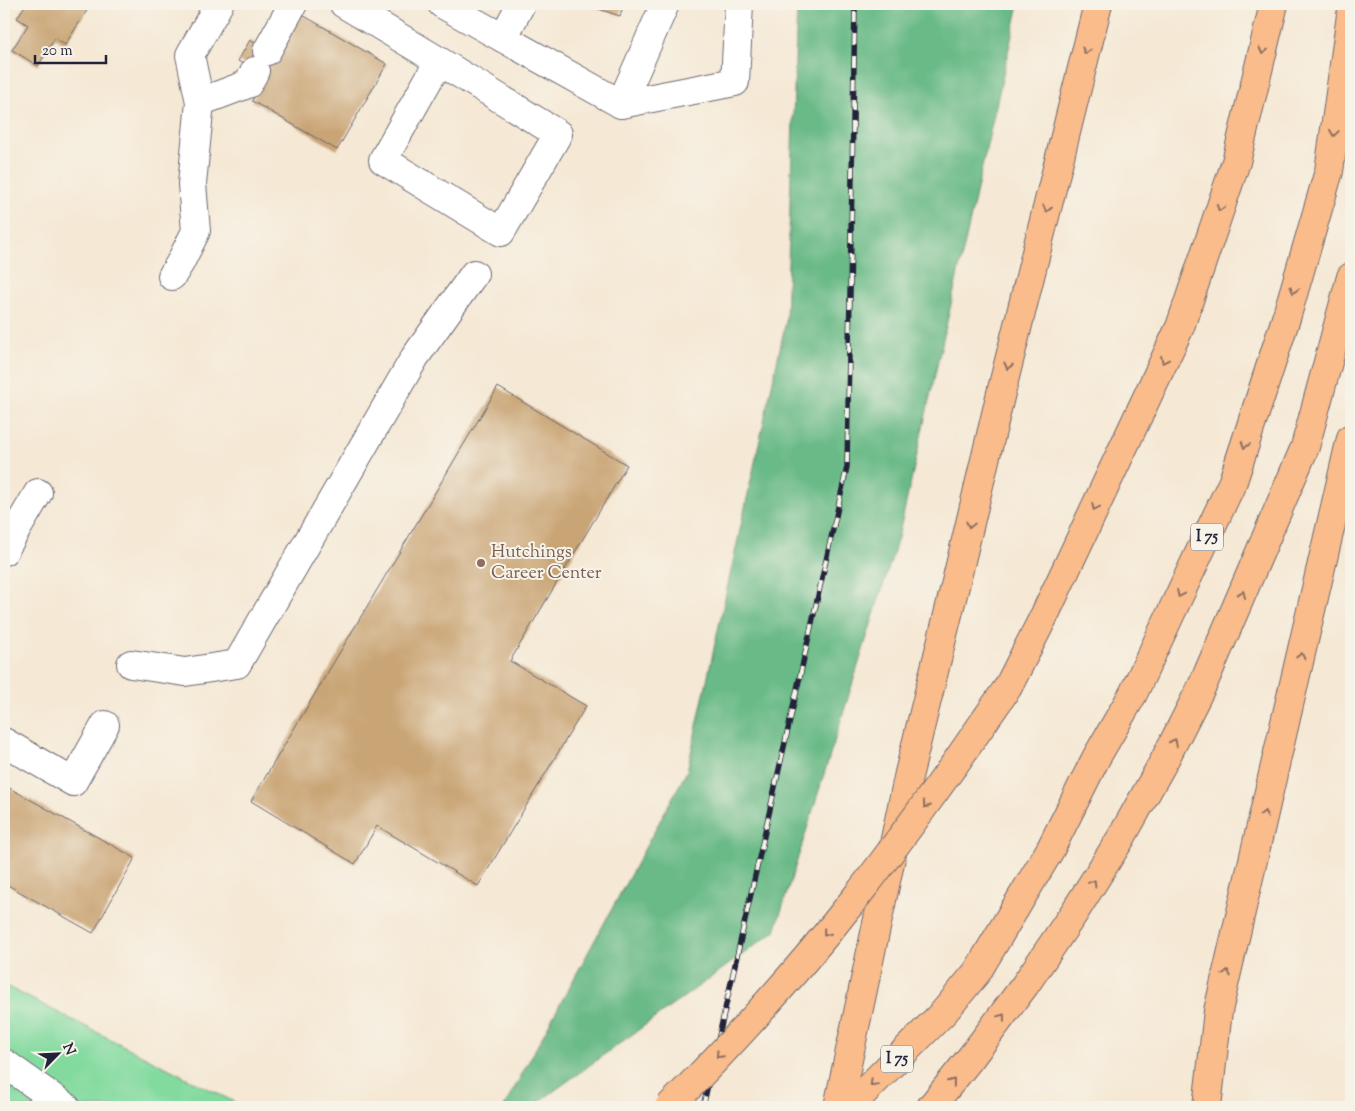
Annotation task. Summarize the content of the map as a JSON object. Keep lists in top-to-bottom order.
{
  "streets": {
    "highway": ["I 75"]
  },
  "places": ["Hutchings Career Center"],
  "scale_bar": "20 m",
  "north": "top right"
}
